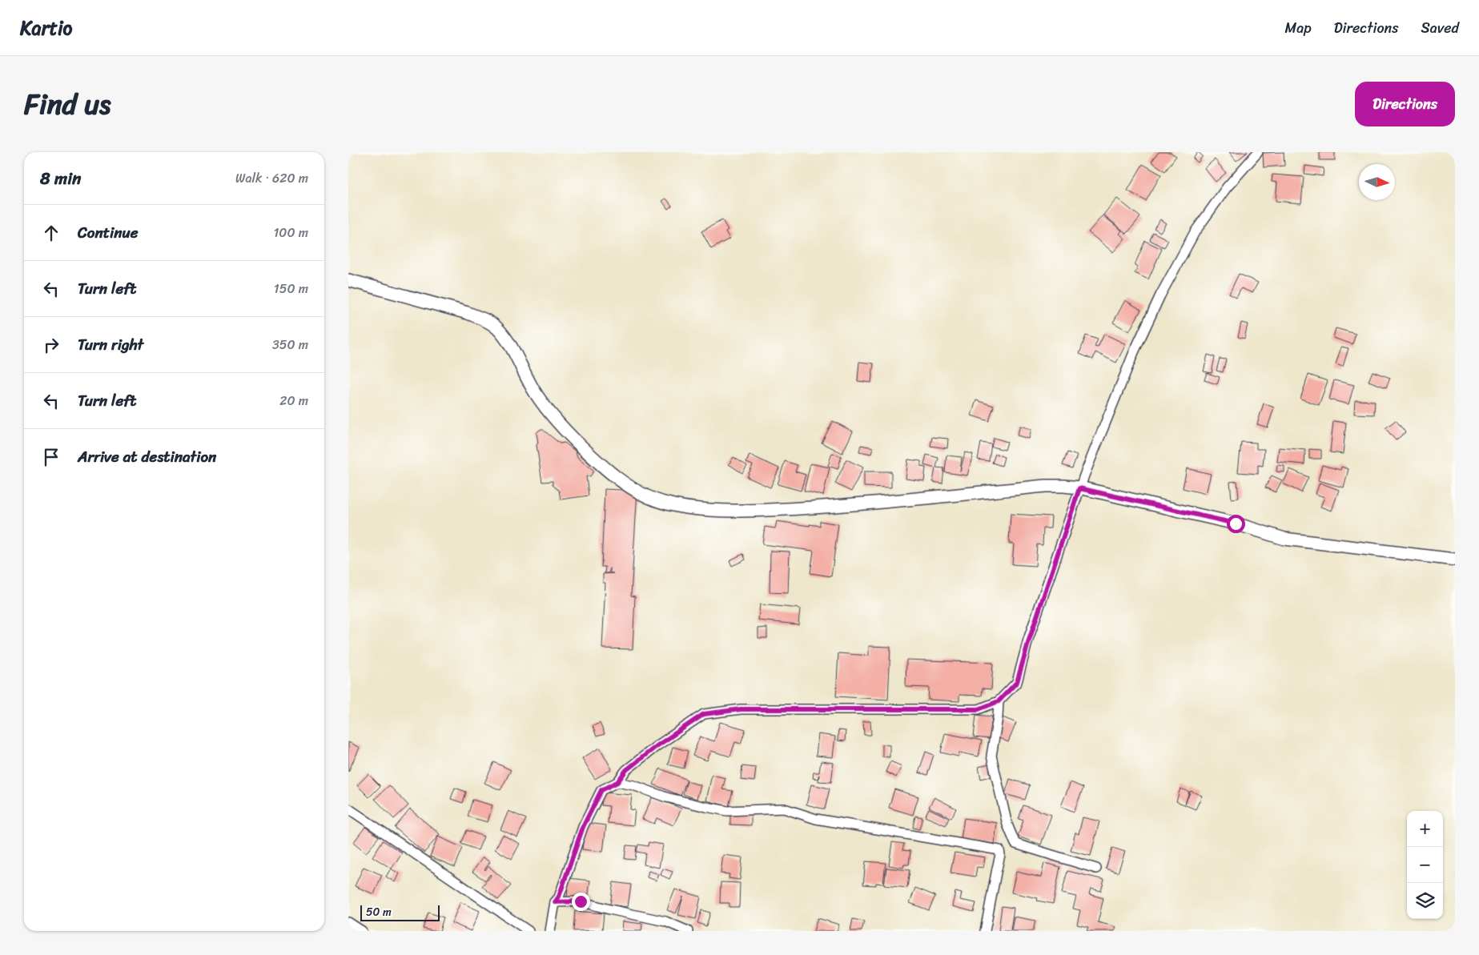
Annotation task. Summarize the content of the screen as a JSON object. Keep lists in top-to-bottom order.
{
  "scale_bar": "50 m",
  "north": "right",
  "page": {
    "header": "Kartio",
    "nav": ["Map", "Directions", "Saved"],
    "title": "Find us",
    "buttons": "Directions",
    "heading": ["8 min", "Walk · 620 m"],
    "list": [
      ["Continue", "100 m"],
      ["Turn left", "150 m"],
      ["Turn right", "350 m"],
      ["Turn left", "20 m"],
      "Arrive at destination"
    ],
    "map_buttons": ["+", "−"],
    "scale": "50 m"
  }
}
